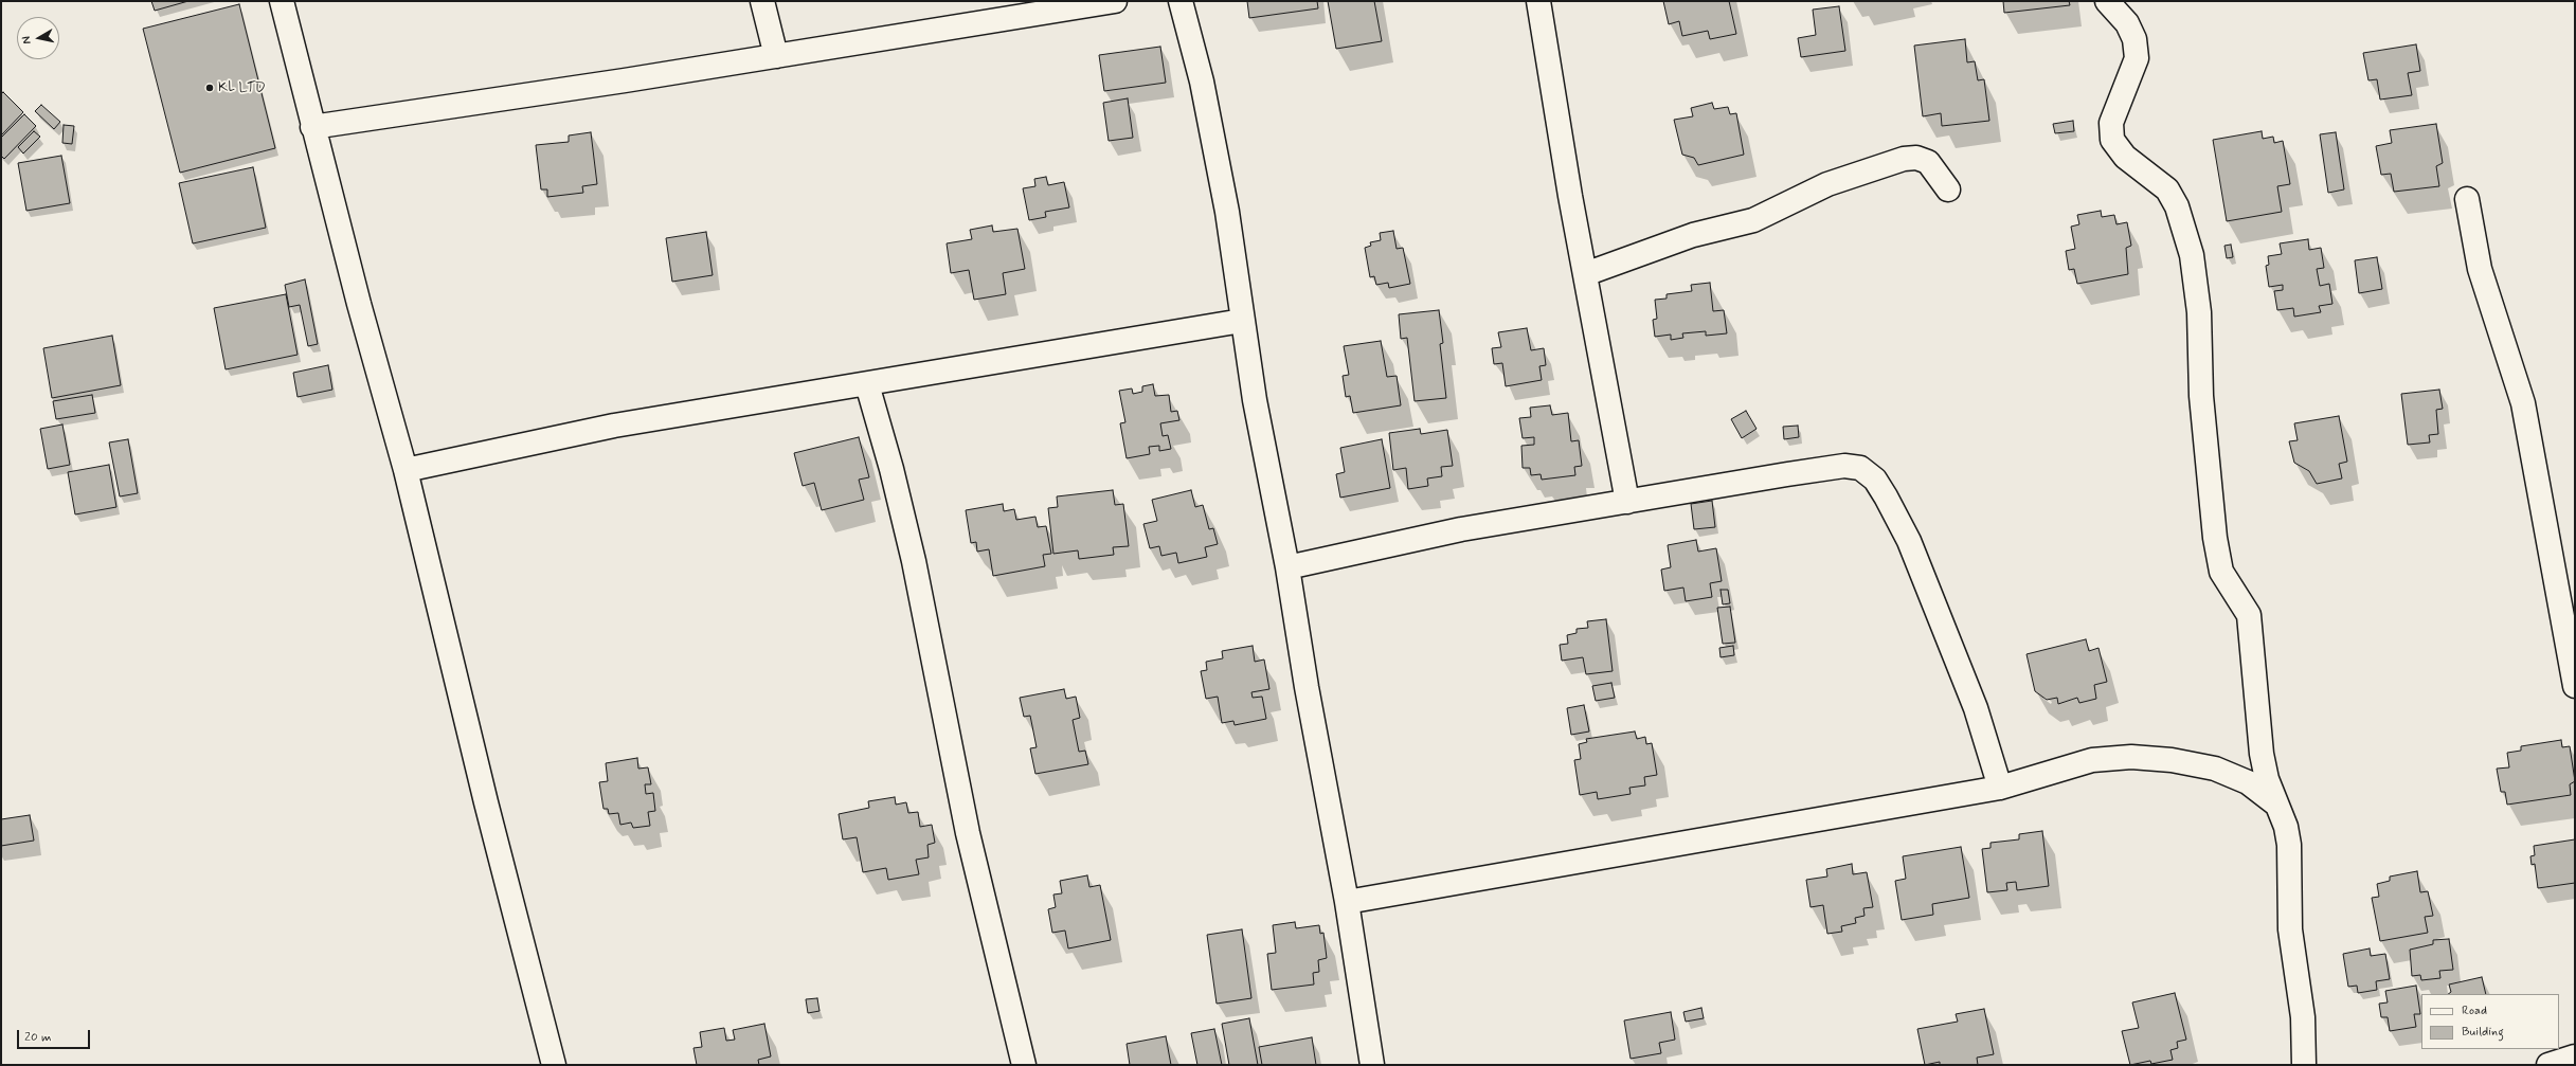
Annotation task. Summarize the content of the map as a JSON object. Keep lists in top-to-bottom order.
{
  "places": ["KL LTD"],
  "legend": ["Road", "Building"],
  "scale_bar": "20 m",
  "north": "left"
}
